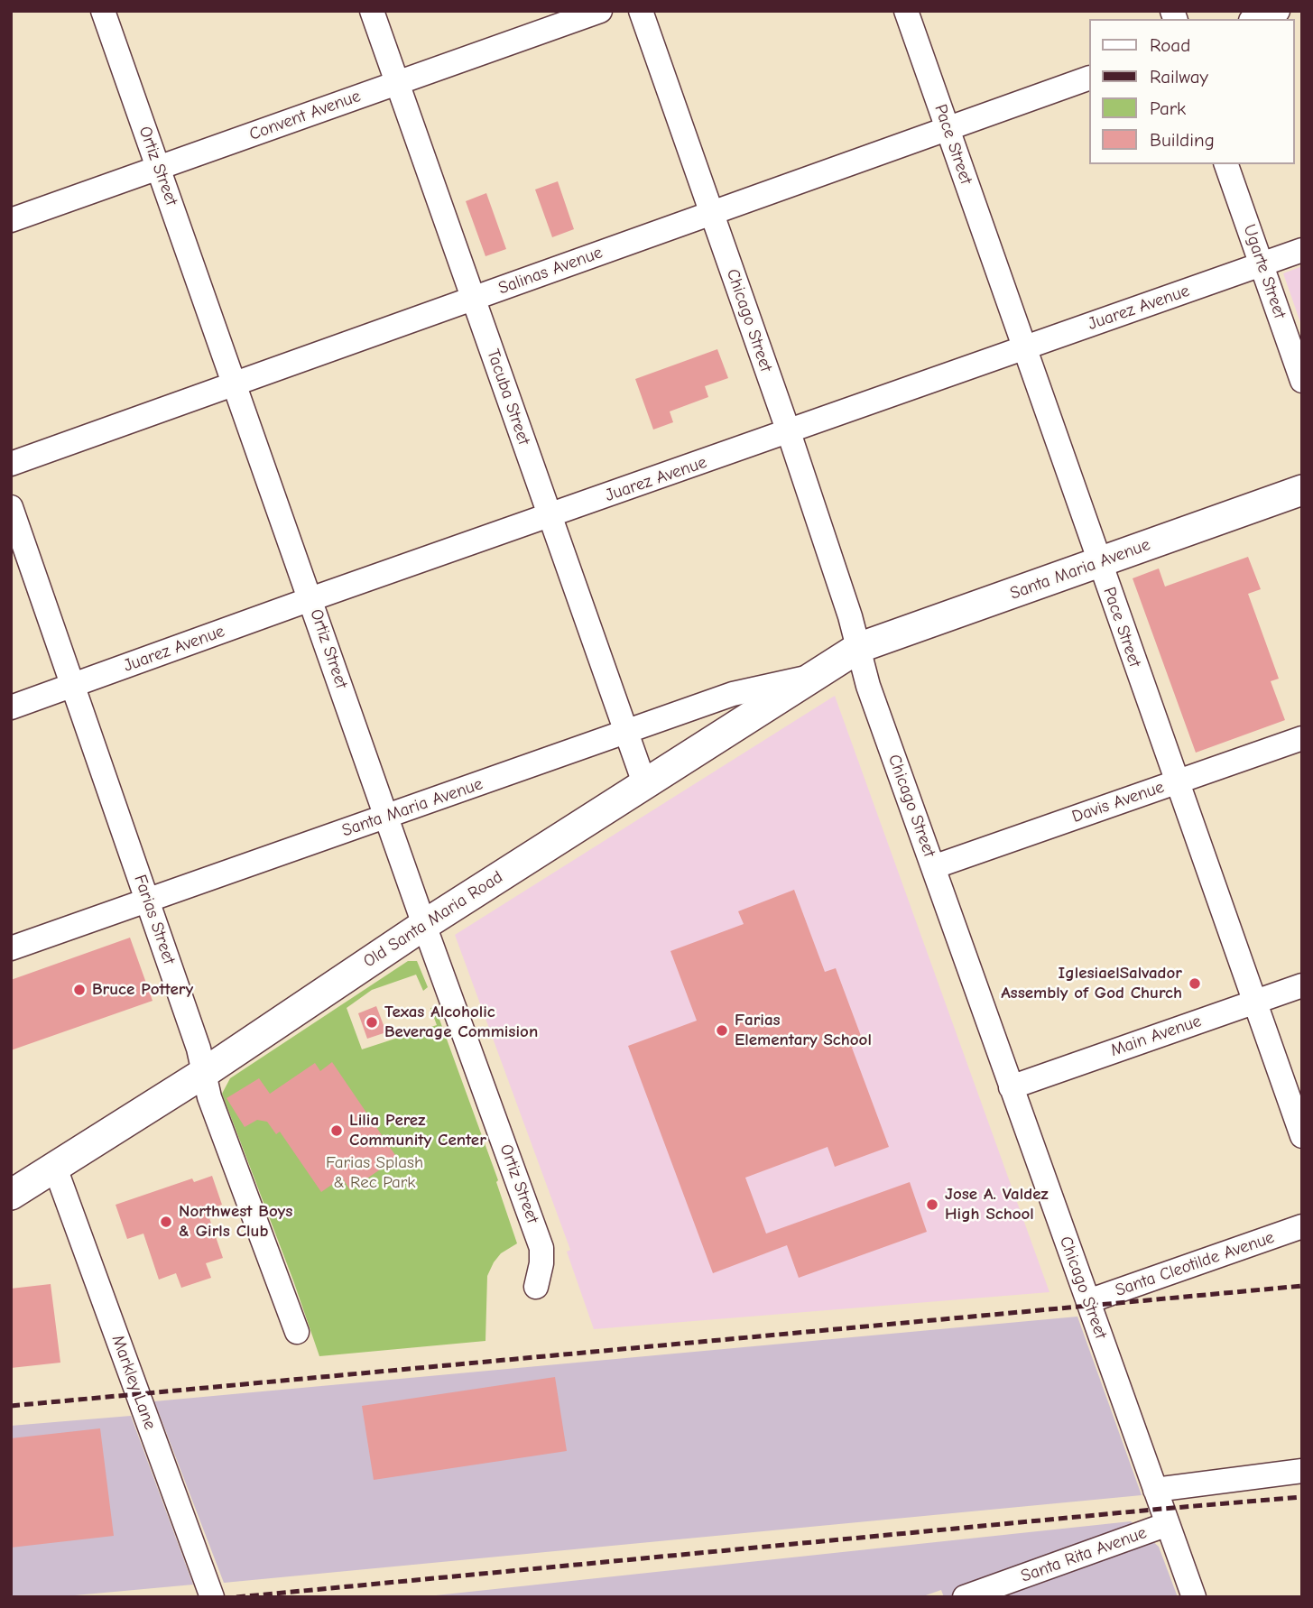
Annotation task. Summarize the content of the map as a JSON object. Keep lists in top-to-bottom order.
{
  "streets": {
    "main road": ["Santa Maria Avenue", "Old Santa Maria Road"],
    "street": [
      "Convent Avenue",
      "Pace Street",
      "Ortiz Street",
      "Salinas Avenue",
      "Ugarte Street",
      "Juarez Avenue",
      "Chicago Street",
      "Tacuba Street",
      "Davis Avenue",
      "Farias Street",
      "Main Avenue",
      "Santa Cleotilde Avenue",
      "Markley Lane",
      "Santa Rita Avenue"
    ]
  },
  "crossings": [
    ["Convent Avenue", "Ortiz Street"],
    ["Convent Avenue", "Tacuba Street"],
    ["Pace Street", "Salinas Avenue"],
    ["Pace Street", "Juarez Avenue"],
    ["Pace Street", "Santa Maria Avenue"],
    ["Pace Street", "Davis Avenue"],
    ["Pace Street", "Main Avenue"],
    ["Ortiz Street", "Salinas Avenue"],
    ["Ortiz Street", "Juarez Avenue"],
    ["Ortiz Street", "Santa Maria Avenue"],
    ["Ortiz Street", "Old Santa Maria Road"],
    ["Salinas Avenue", "Chicago Street"],
    ["Salinas Avenue", "Tacuba Street"],
    ["Ugarte Street", "Juarez Avenue"],
    ["Juarez Avenue", "Chicago Street"],
    ["Juarez Avenue", "Tacuba Street"],
    ["Juarez Avenue", "Farias Street"],
    ["Chicago Street", "Santa Maria Avenue"],
    ["Chicago Street", "Davis Avenue"],
    ["Chicago Street", "Old Santa Maria Road"],
    ["Chicago Street", "Main Avenue"],
    ["Chicago Street", "Santa Cleotilde Avenue"],
    ["Chicago Street", "Santa Rita Avenue"],
    ["Tacuba Street", "Santa Maria Avenue"],
    ["Tacuba Street", "Old Santa Maria Road"],
    ["Santa Maria Avenue", "Farias Street"],
    ["Santa Maria Avenue", "Old Santa Maria Road"],
    ["Farias Street", "Old Santa Maria Road"],
    ["Old Santa Maria Road", "Markley Lane"]
  ],
  "parks": ["Farias Splash & Rec Park"],
  "places": [
    "IglesiaelSalvador Assembly of God Church",
    "Bruce Pottery",
    "Texas Alcoholic Beverage Commision",
    "Farias Elementary School",
    "Lilia Perez Community Center",
    "Jose A. Valdez High School",
    "Northwest Boys & Girls Club"
  ],
  "legend": [
    "Road",
    "Railway",
    "Park",
    "Building"
  ]
}
